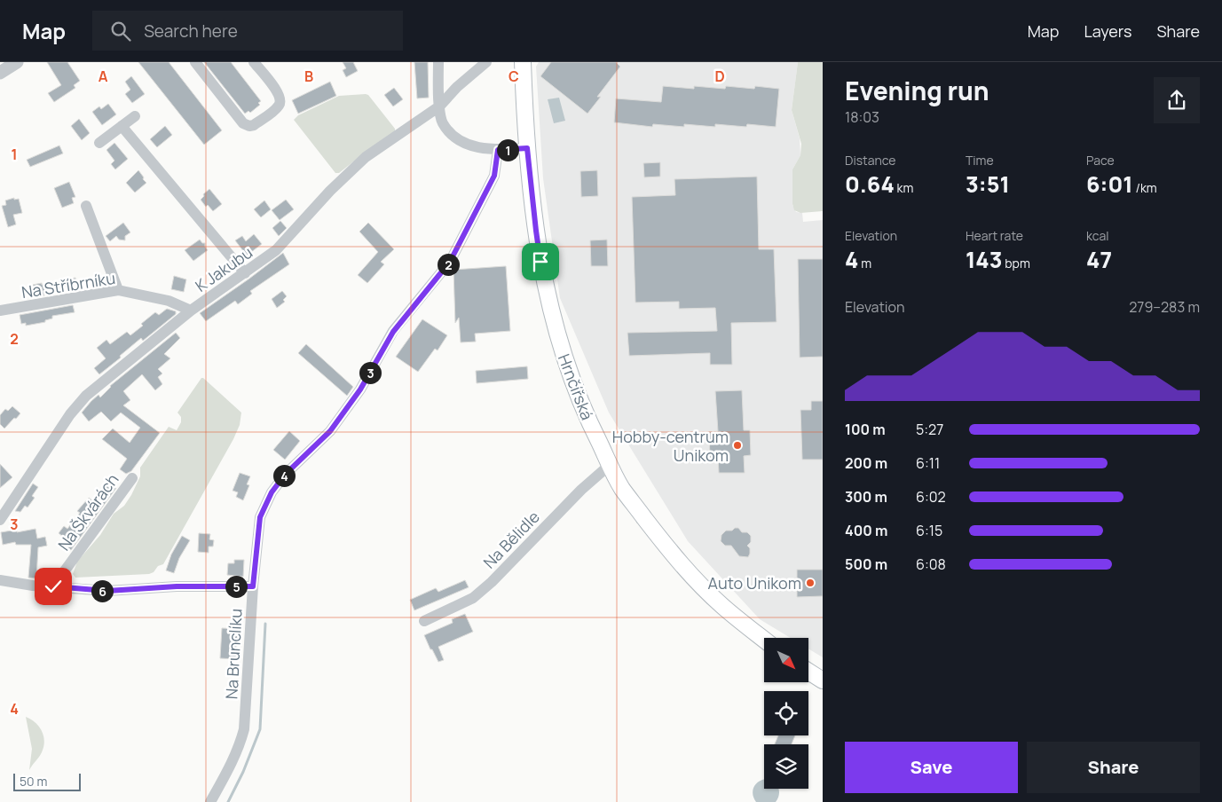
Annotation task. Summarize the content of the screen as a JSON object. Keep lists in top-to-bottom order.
{
  "streets": {
    "main road": ["Hrnčířská"],
    "street": [
      "K Jakubu",
      "Na Stříbrníku",
      "Na Škvárách",
      "Na Bělidle",
      "Na Brunclíku"
    ]
  },
  "crossings": [
    ["K Jakubu", "Na Stříbrníku"],
    ["Hrnčířská", "Na Bělidle"]
  ],
  "places": ["Hobby-centrum Unikom", "Auto Unikom"],
  "scale_bar": "50 m",
  "north": "bottom right",
  "page": {
    "header": "Map",
    "search": "Search here",
    "nav": ["Map", "Layers", "Share"],
    "heading": ["Evening run", "18:03"],
    "stats": [
      ["Distance", "0.64 km"],
      ["Time", "3:51"],
      ["Pace", "6:01 /km"],
      ["Elevation", "4 m"],
      ["Heart rate", "143 bpm"],
      ["kcal", "47"]
    ],
    "pins": [
      "1",
      "2",
      "3",
      "4",
      "5",
      "6"
    ],
    "chart": ["Elevation", "279–283 m"],
    "list": [
      {
        "name": "100 m",
        "note": "5:27"
      },
      {
        "name": "200 m",
        "note": "6:11"
      },
      {
        "name": "300 m",
        "note": "6:02"
      },
      {
        "name": "400 m",
        "note": "6:15"
      },
      {
        "name": "500 m",
        "note": "6:08"
      }
    ],
    "buttons": ["Save", "Share"],
    "scale": "50 m"
  },
  "grid": {
    "columns": [
      "A",
      "B",
      "C",
      "D"
    ],
    "rows": [
      "1",
      "2",
      "3",
      "4"
    ]
  }
}
